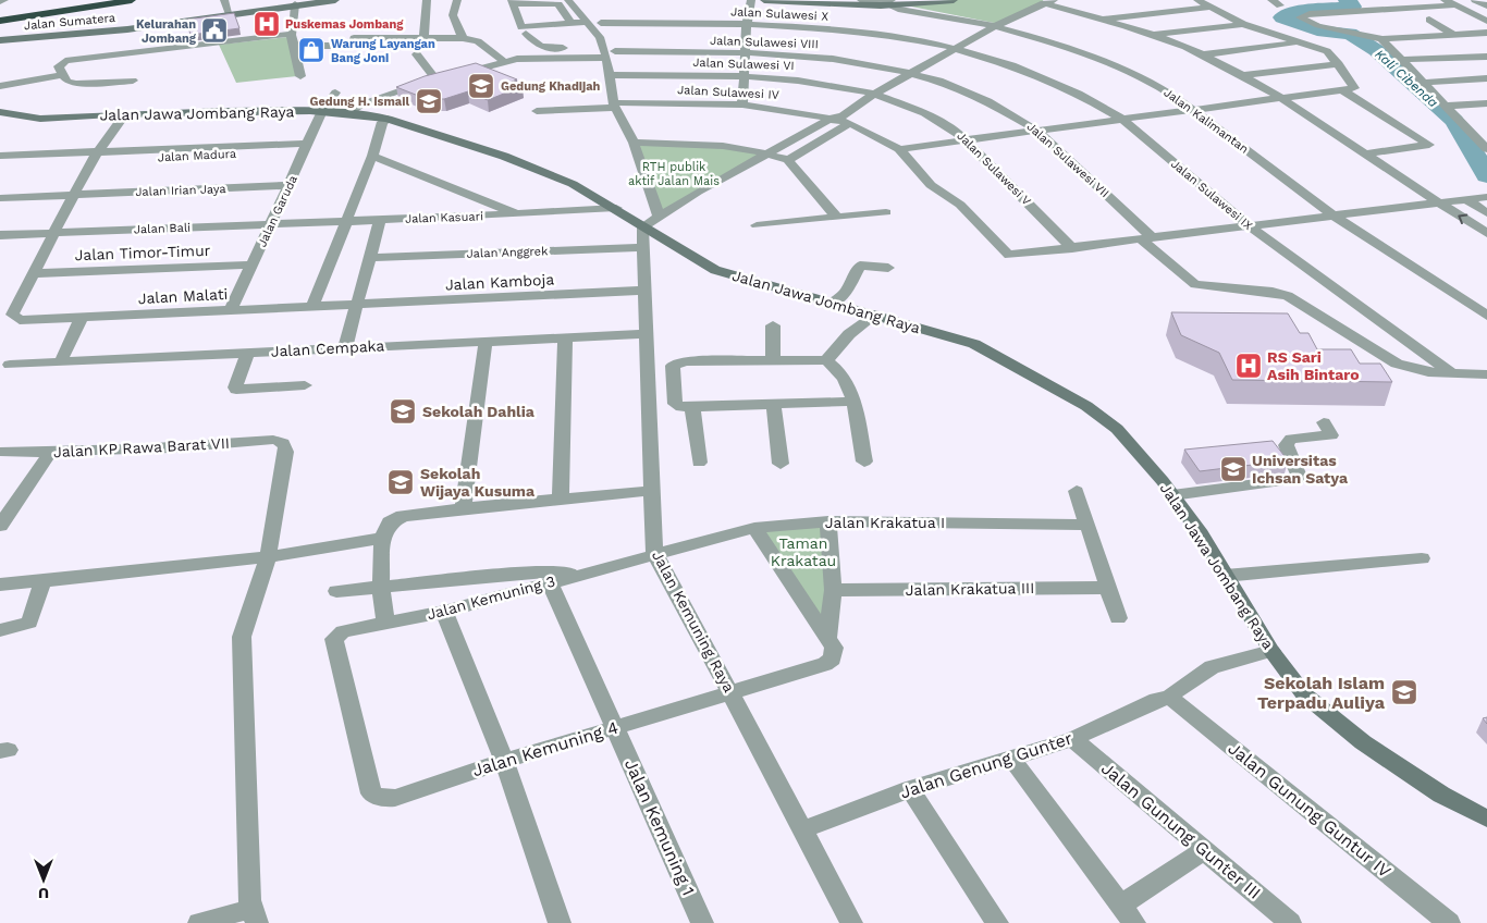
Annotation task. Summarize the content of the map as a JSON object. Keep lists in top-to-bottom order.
{
  "streets": {
    "main road": ["Jalan Sumatera", "Jalan Jawa Jombang Raya"],
    "street": [
      "Jalan Sulawesi X",
      "Jalan Sulawesi VIII",
      "Jalan Sulawesi VI",
      "Jalan Sulawesi IV",
      "Jalan Kalimantan",
      "Jalan Madura",
      "Jalan Sulawesi VII",
      "Jalan Sulawesi V",
      "Jalan Irian Jaya",
      "Jalan Sulawesi IX",
      "Jalan Garuda",
      "Jalan Kasuari",
      "Jalan Bali",
      "Jalan Timor-Timur",
      "Jalan Anggrek",
      "Jalan Kamboja",
      "Jalan Malati",
      "Jalan Cempaka",
      "Jalan KP Rawa Barat VII",
      "Jalan Krakatua I",
      "Jalan Krakatua III",
      "Jalan Kemuning 3",
      "Jalan Kemuning Raya",
      "Jalan Kemuning 4",
      "Jalan Genung Gunter",
      "Jalan Gunung Guntur IV",
      "Jalan Kemuning 1",
      "Jalan Gunung Gunter III"
    ]
  },
  "crossings": [
    ["Jalan Sulawesi X", "Jalan Sulawesi IX"],
    ["Jalan Sulawesi VIII", "Jalan Jawa Jombang Raya"],
    ["Jalan Sulawesi VIII", "Jalan Sulawesi VII"],
    ["Jalan Sulawesi VI", "Jalan Sulawesi V"],
    ["Jalan Jawa Jombang Raya", "Jalan Garuda"],
    ["Jalan Jawa Jombang Raya", "Jalan Kasuari"],
    ["Jalan Jawa Jombang Raya", "Jalan Kemuning Raya"],
    ["Jalan Jawa Jombang Raya", "Jalan Genung Gunter"],
    ["Jalan Madura", "Jalan Garuda"],
    ["Jalan Sulawesi VII", "Jalan Sulawesi IX"],
    ["Jalan Irian Jaya", "Jalan Garuda"],
    ["Jalan Garuda", "Jalan Kasuari"],
    ["Jalan Garuda", "Jalan Bali"],
    ["Jalan Garuda", "Jalan Timor-Timur"],
    ["Jalan Garuda", "Jalan Malati"],
    ["Jalan Kasuari", "Jalan Bali"],
    ["Jalan Anggrek", "Jalan Kemuning Raya"],
    ["Jalan Kamboja", "Jalan Malati"],
    ["Jalan Kamboja", "Jalan Kemuning Raya"],
    ["Jalan Cempaka", "Jalan Kemuning Raya"],
    ["Jalan Krakatua I", "Jalan Kemuning 3"],
    ["Jalan Krakatua I", "Jalan Kemuning Raya"],
    ["Jalan Kemuning 3", "Jalan Kemuning Raya"],
    ["Jalan Kemuning 3", "Jalan Kemuning 4"],
    ["Jalan Kemuning 3", "Jalan Kemuning 1"],
    ["Jalan Kemuning Raya", "Jalan Kemuning 4"],
    ["Jalan Kemuning Raya", "Jalan Genung Gunter"],
    ["Jalan Kemuning 4", "Jalan Kemuning 1"],
    ["Jalan Genung Gunter", "Jalan Gunung Guntur IV"],
    ["Jalan Genung Gunter", "Jalan Gunung Gunter III"]
  ],
  "water": ["Kali Cibenda"],
  "parks": ["RTH publik aktif Jalan Mais", "Taman Krakatau"],
  "places": {
    "hospital": ["Puskemas Jombang", "RS Sari Asih Bintaro"],
    "public building": ["Kelurahan Jombang"],
    "shop": ["Warung Layangan Bang Joni"],
    "school or university": [
      "Gedung Khadijah",
      "Gedung H. Ismail",
      "Sekolah Dahlia",
      "Universitas Ichsan Satya",
      "Sekolah Wijaya Kusuma",
      "Sekolah Islam Terpadu Auliya"
    ]
  },
  "north": "bottom"
}
